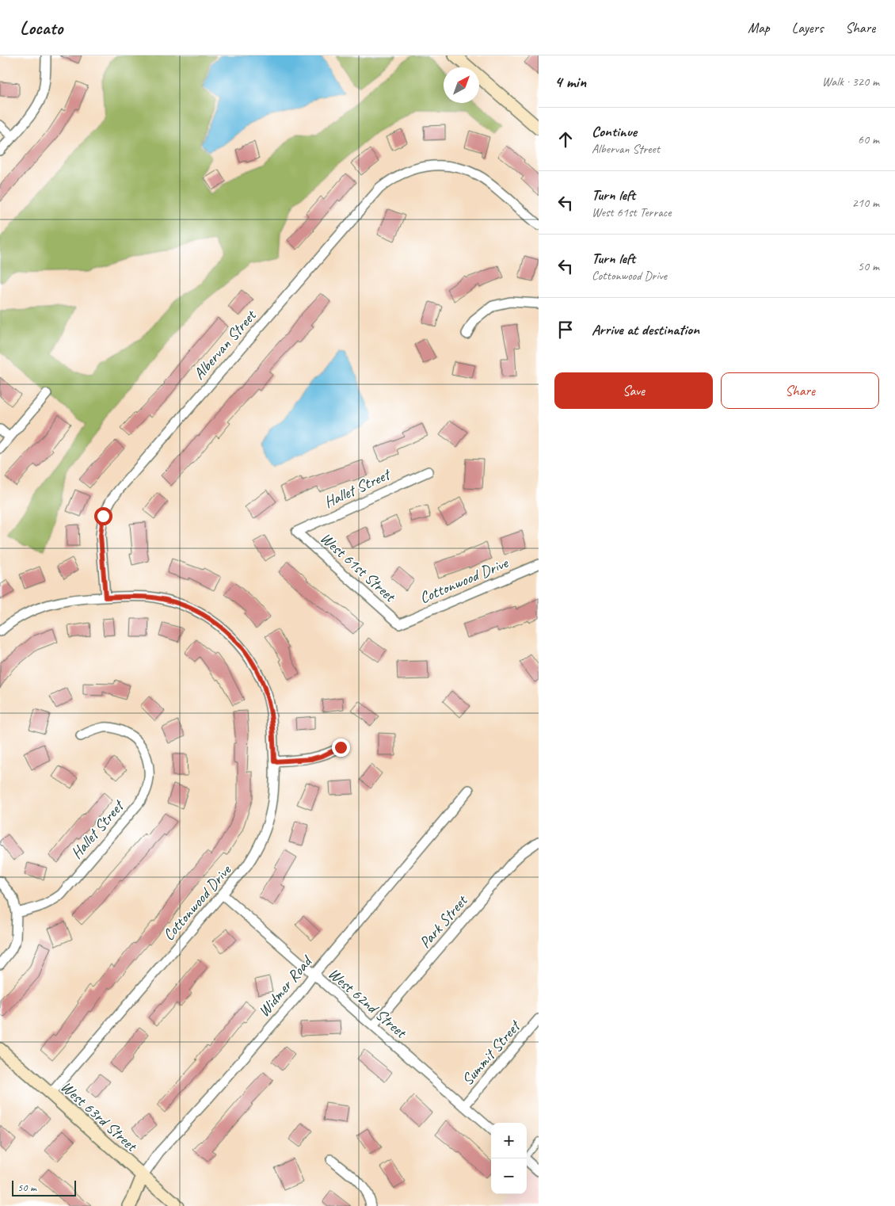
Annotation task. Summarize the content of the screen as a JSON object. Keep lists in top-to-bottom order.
{
  "streets": {
    "street": [
      "Albervan Street",
      "Hallet Street",
      "West 61st Street",
      "Cottonwood Drive",
      "Park Street",
      "Widmer Road",
      "West 62nd Street",
      "Summit Street",
      "West 63rd Street"
    ]
  },
  "crossings": [
    ["Albervan Street", "Cottonwood Drive"],
    ["Hallet Street", "West 61st Street"],
    ["West 61st Street", "Cottonwood Drive"],
    ["Cottonwood Drive", "West 62nd Street"],
    ["Cottonwood Drive", "West 63rd Street"],
    ["Park Street", "West 62nd Street"],
    ["Widmer Road", "West 62nd Street"],
    ["Widmer Road", "West 63rd Street"],
    ["West 62nd Street", "Summit Street"]
  ],
  "scale_bar": "50 m",
  "north": "top right",
  "page": {
    "header": "Locato",
    "nav": ["Map", "Layers", "Share"],
    "heading": ["4 min", "Walk · 320 m"],
    "list": [
      ["Continue", "Albervan Street", "60 m"],
      ["Turn left", "West 61st Terrace", "210 m"],
      ["Turn left", "Cottonwood Drive", "50 m"],
      "Arrive at destination"
    ],
    "buttons": ["Save", "Share"],
    "map_buttons": ["+", "−"],
    "scale": "50 m"
  }
}
